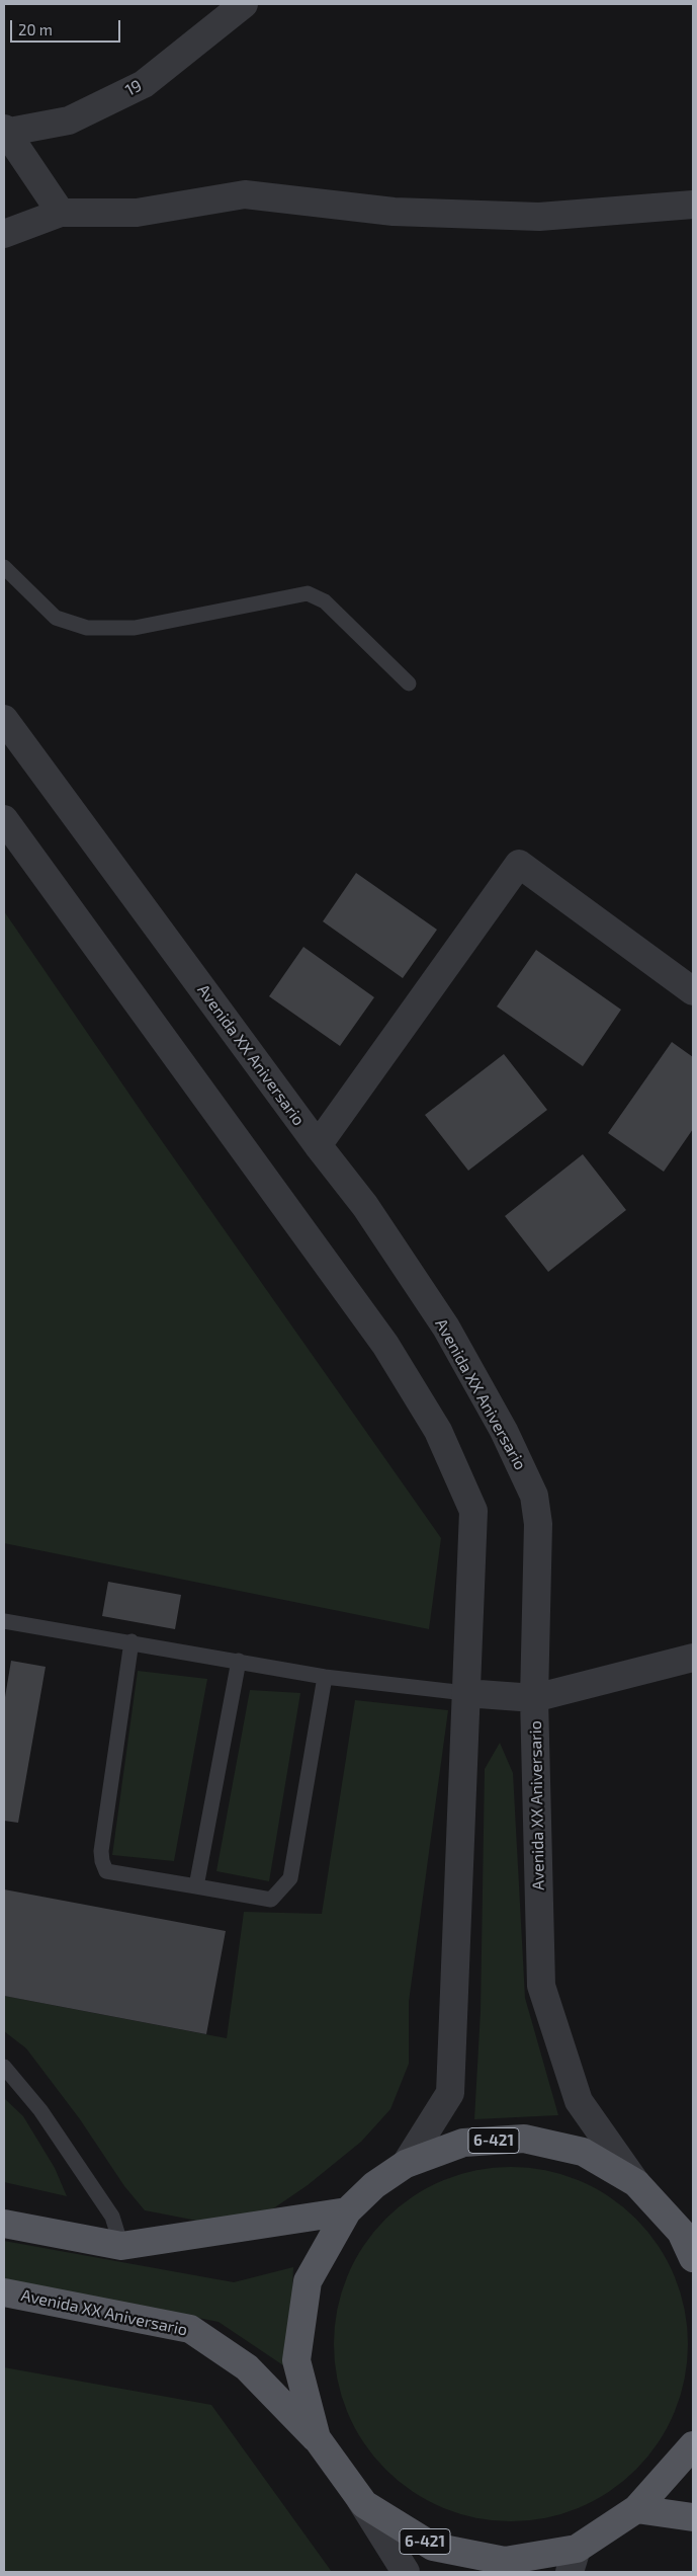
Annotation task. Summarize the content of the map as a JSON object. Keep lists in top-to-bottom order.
{
  "streets": {
    "main road": ["Avenida XX Aniversario", "6-421"],
    "street": ["19"]
  },
  "scale_bar": "20 m"
}
